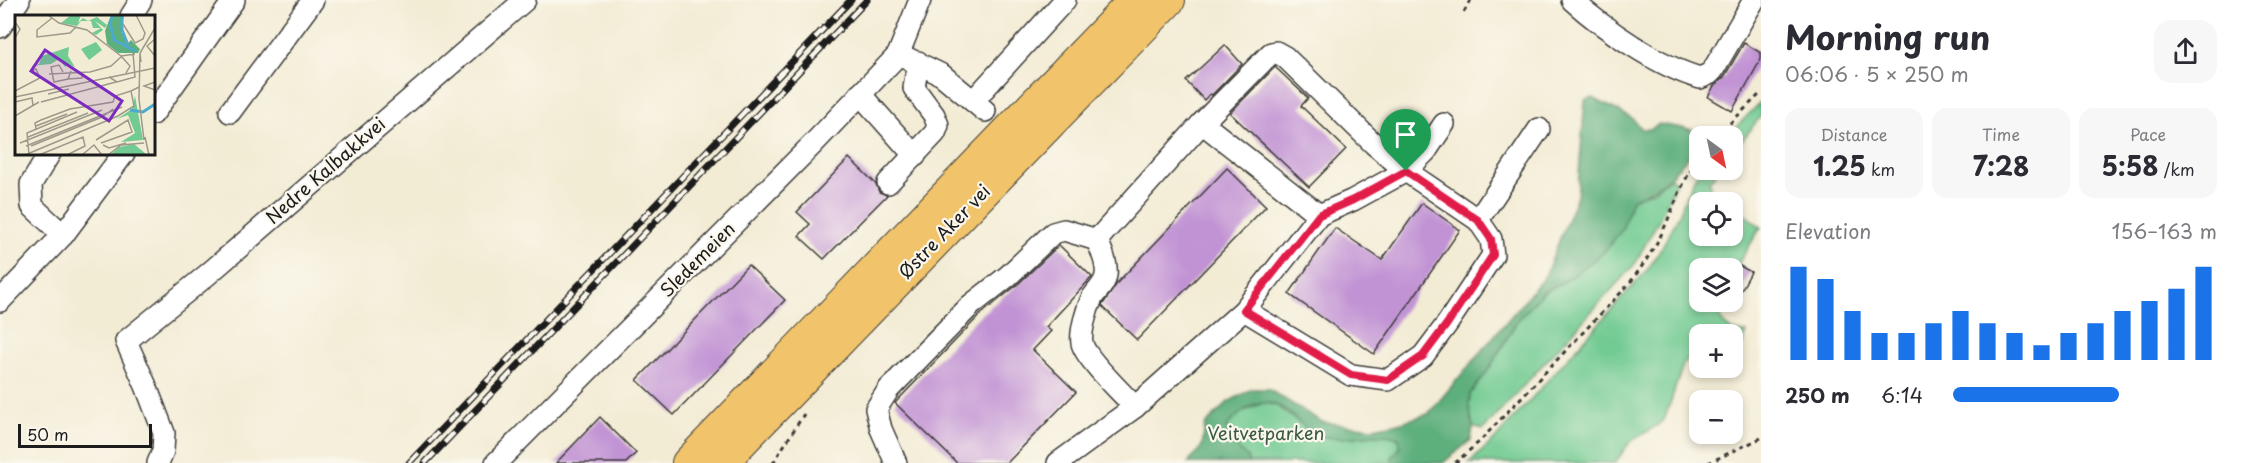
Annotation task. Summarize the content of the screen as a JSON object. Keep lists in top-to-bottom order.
{
  "streets": {
    "highway": ["Østre Aker vei"],
    "street": ["Nedre Kalbakkvei", "Sledemeien"]
  },
  "parks": ["Veitvetparken"],
  "scale_bar": "50 m",
  "north": "bottom right",
  "page": {
    "heading": ["Morning run", "06:06 · 5 × 250 m"],
    "stats": [
      ["Distance", "1.25 km"],
      ["Time", "7:28"],
      ["Pace", "5:58 /km"]
    ],
    "map_buttons": ["+", "−"],
    "chart": ["Elevation", "156–163 m"],
    "list": [
      {
        "name": "250 m",
        "note": "6:14"
      }
    ],
    "scale": "50 m"
  }
}
